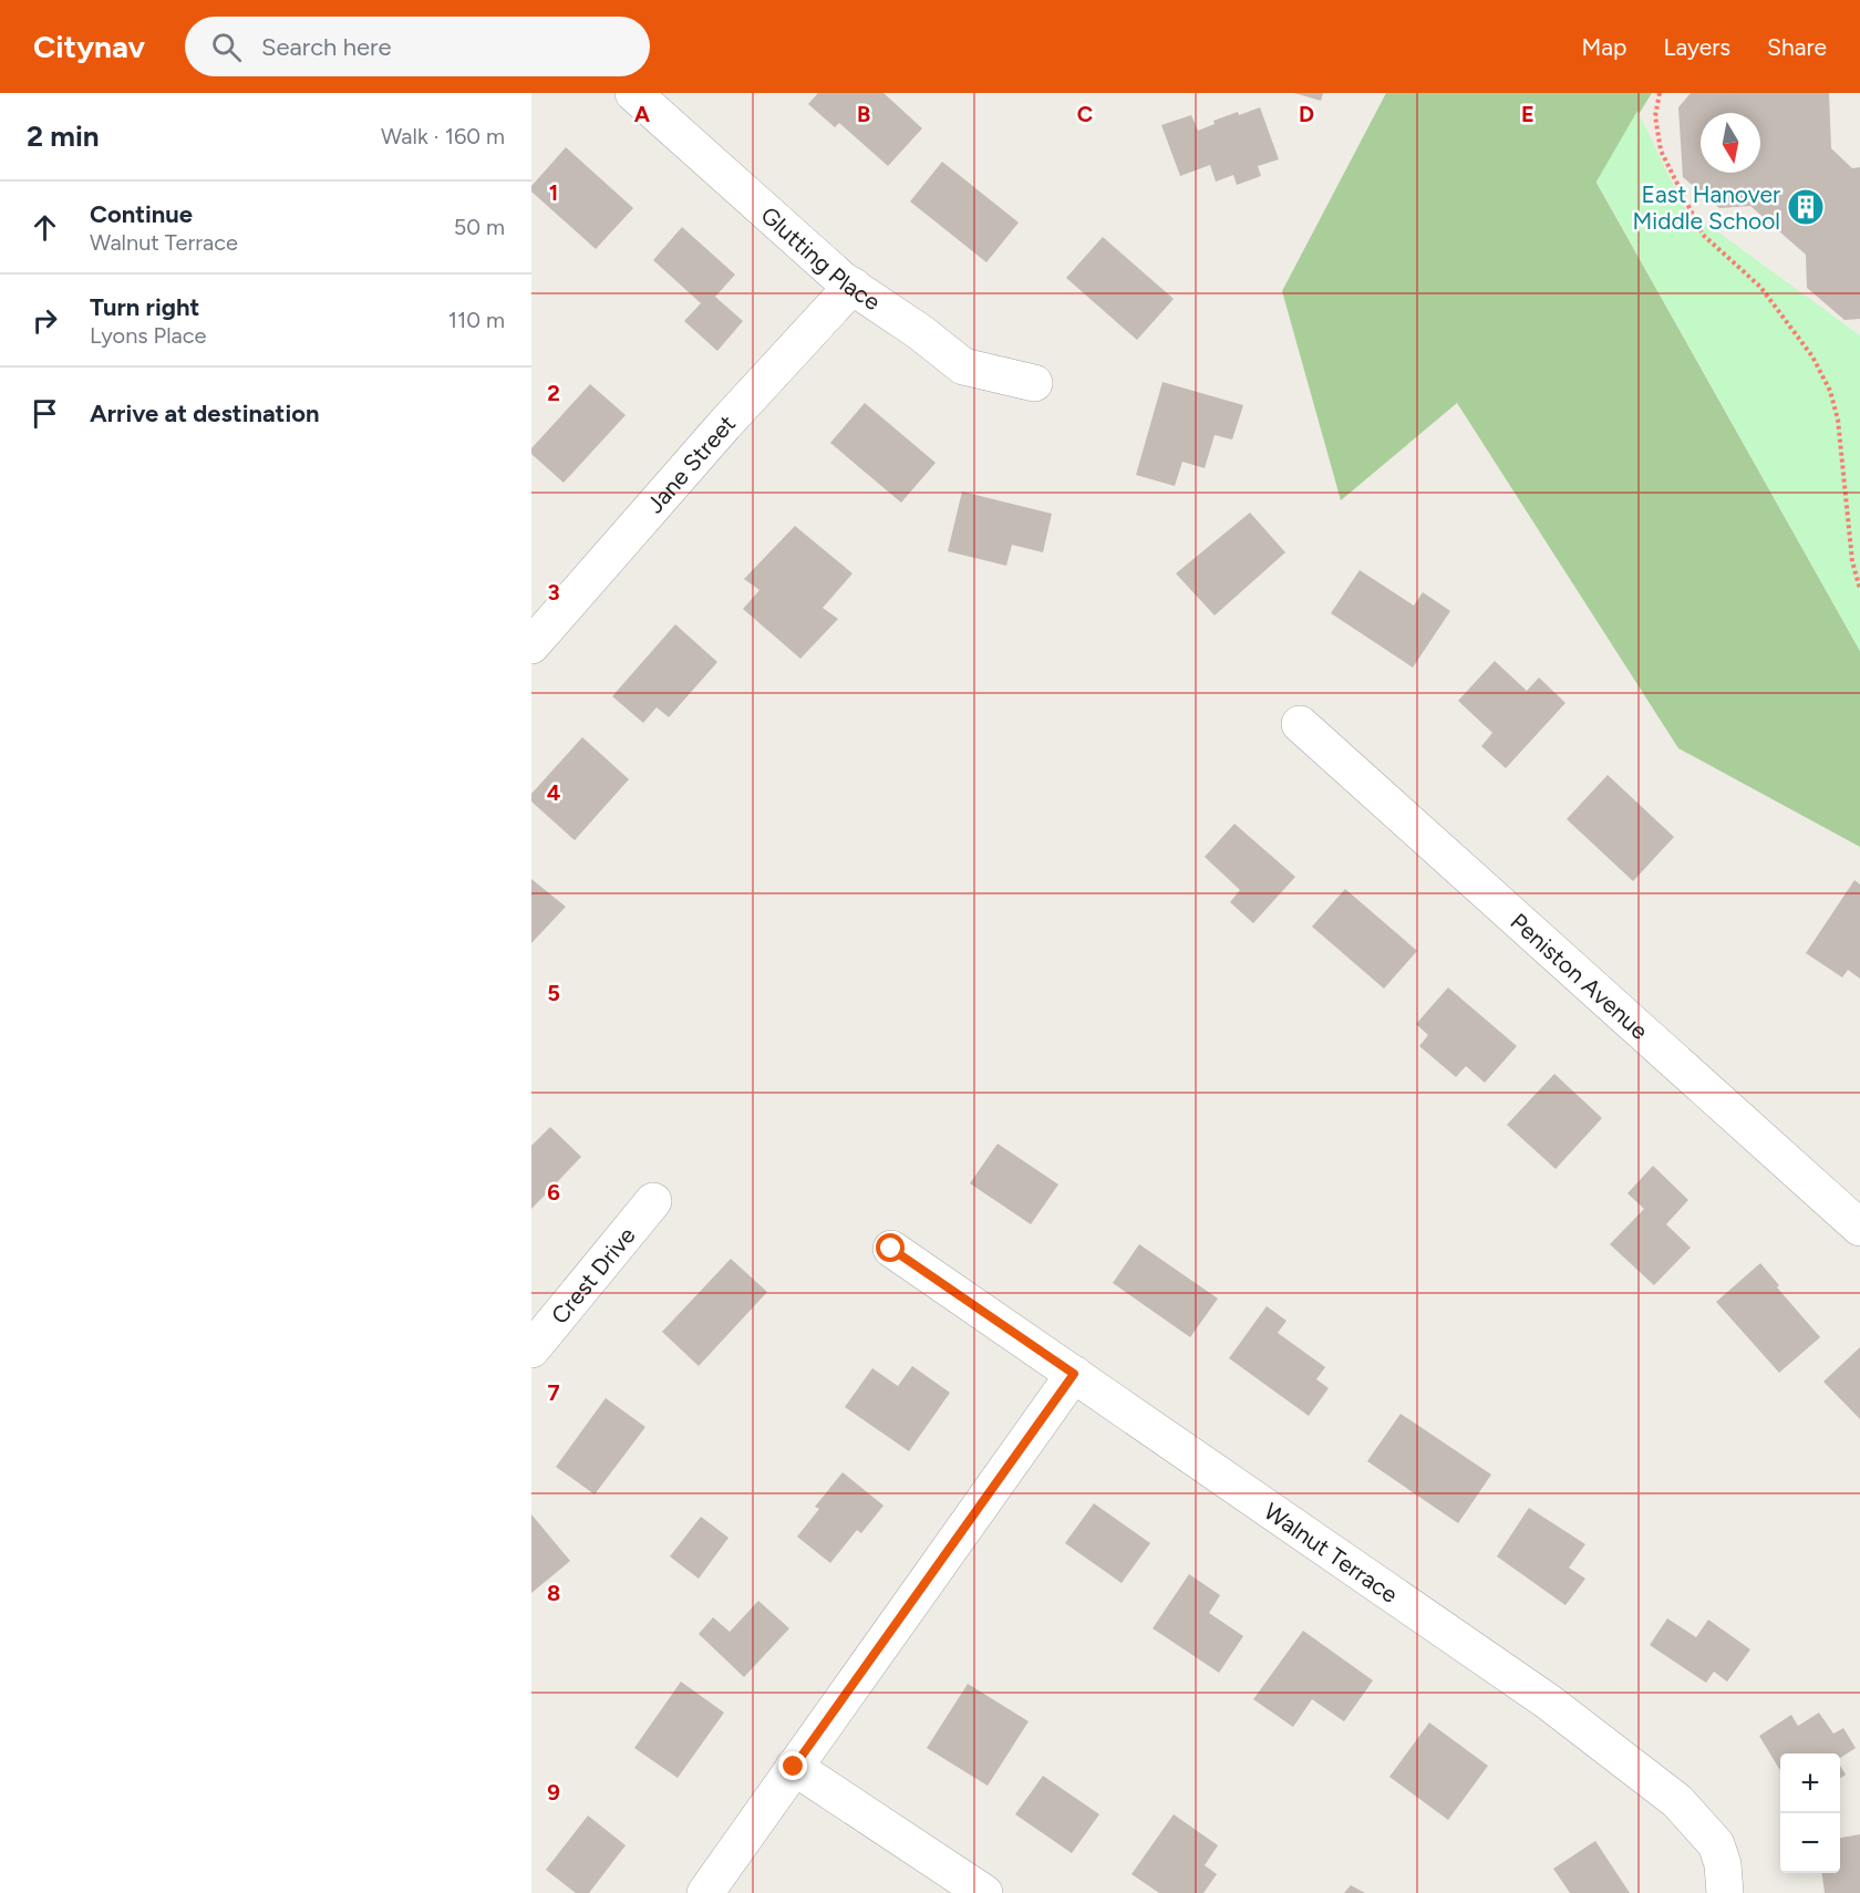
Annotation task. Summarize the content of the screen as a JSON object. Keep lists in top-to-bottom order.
{
  "streets": {
    "street": [
      "Glutting Place",
      "Jane Street",
      "Peniston Avenue",
      "Crest Drive",
      "Walnut Terrace"
    ]
  },
  "crossings": [
    ["Glutting Place", "Jane Street"]
  ],
  "places": {
    "building": ["East Hanover Middle School"]
  },
  "north": "bottom",
  "page": {
    "header": "Citynav",
    "search": "Search here",
    "nav": ["Map", "Layers", "Share"],
    "heading": ["2 min", "Walk · 160 m"],
    "list": [
      ["Continue", "Walnut Terrace", "50 m"],
      ["Turn right", "Lyons Place", "110 m"],
      "Arrive at destination"
    ],
    "map_buttons": ["+", "−"]
  },
  "grid": {
    "columns": [
      "A",
      "B",
      "C",
      "D",
      "E"
    ],
    "rows": [
      "1",
      "2",
      "3",
      "4",
      "5",
      "6",
      "7",
      "8",
      "9"
    ]
  }
}
